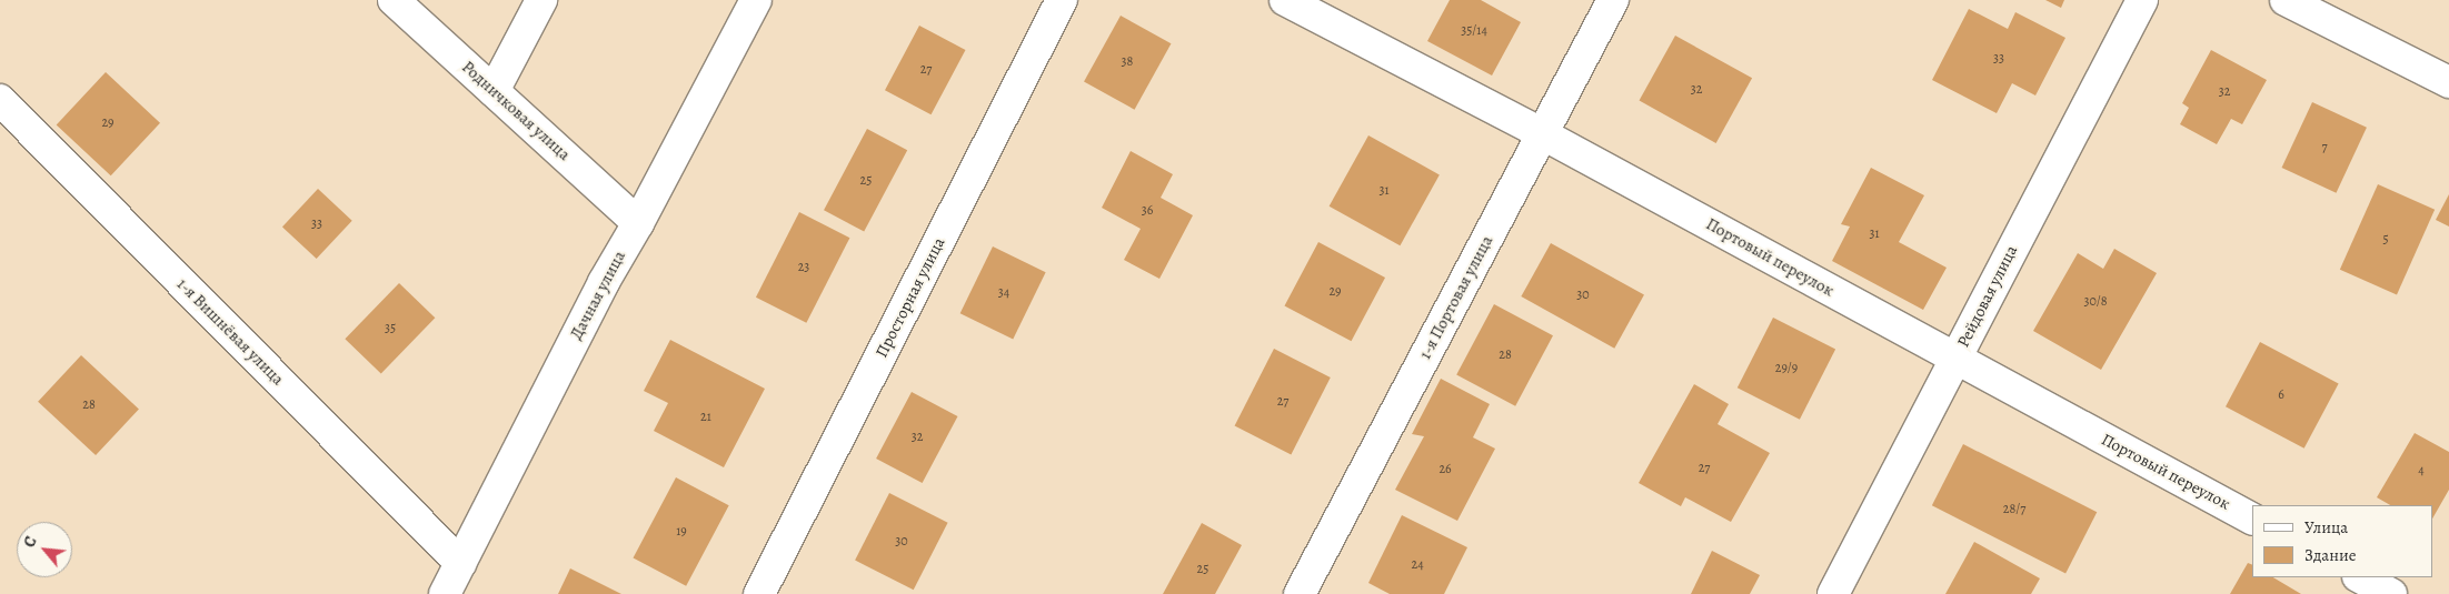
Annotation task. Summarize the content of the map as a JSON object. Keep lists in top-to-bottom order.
{
  "streets": {
    "street": [
      "Родничковая улица",
      "Портовый переулок",
      "Дачная улица",
      "Рейдовая улица",
      "Просторная улица",
      "1-я Портовая улица",
      "1-я Вишнёвая улица"
    ]
  },
  "crossings": [
    ["Родничковая улица", "Дачная улица"],
    ["Портовый переулок", "Рейдовая улица"],
    ["Портовый переулок", "1-я Портовая улица"],
    ["Дачная улица", "1-я Вишнёвая улица"]
  ],
  "house_numbers": [
    "35/14",
    "33",
    "38",
    "27",
    "32",
    "32",
    "29",
    "7",
    "25",
    "31",
    "36",
    "33",
    "31",
    "5",
    "23",
    "29",
    "34",
    "30",
    "30/8",
    "35",
    "28",
    "29/9",
    "6",
    "27",
    "28",
    "21",
    "32",
    "27",
    "26",
    "4",
    "28/7",
    "19",
    "30",
    "24",
    "25"
  ],
  "legend": ["Улица", "Здание"],
  "north": "top left"
}
